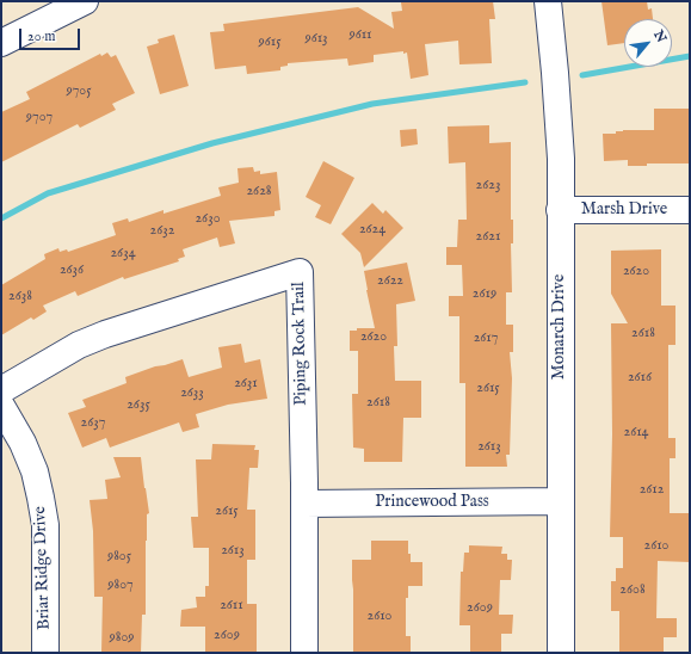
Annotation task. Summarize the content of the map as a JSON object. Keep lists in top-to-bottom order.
{
  "streets": {
    "street": [
      "Marsh Drive",
      "Monarch Drive",
      "Piping Rock Trail",
      "Princewood Pass",
      "Briar Ridge Drive"
    ]
  },
  "crossings": [
    ["Marsh Drive", "Monarch Drive"],
    ["Monarch Drive", "Princewood Pass"],
    ["Piping Rock Trail", "Princewood Pass"]
  ],
  "house_numbers": [
    "9611",
    "9613",
    "9615",
    "9705",
    "9707",
    "2623",
    "2628",
    "2630",
    "2624",
    "2632",
    "2621",
    "2634",
    "2636",
    "2620",
    "2622",
    "2619",
    "2638",
    "2618",
    "2620",
    "2617",
    "2616",
    "2631",
    "2615",
    "2633",
    "2618",
    "2635",
    "2637",
    "2614",
    "2613",
    "2612",
    "2615",
    "2610",
    "2613",
    "9805",
    "9807",
    "2608",
    "2611",
    "2609",
    "2610",
    "2609",
    "9809"
  ],
  "scale_bar": "20 m",
  "north": "top right"
}
